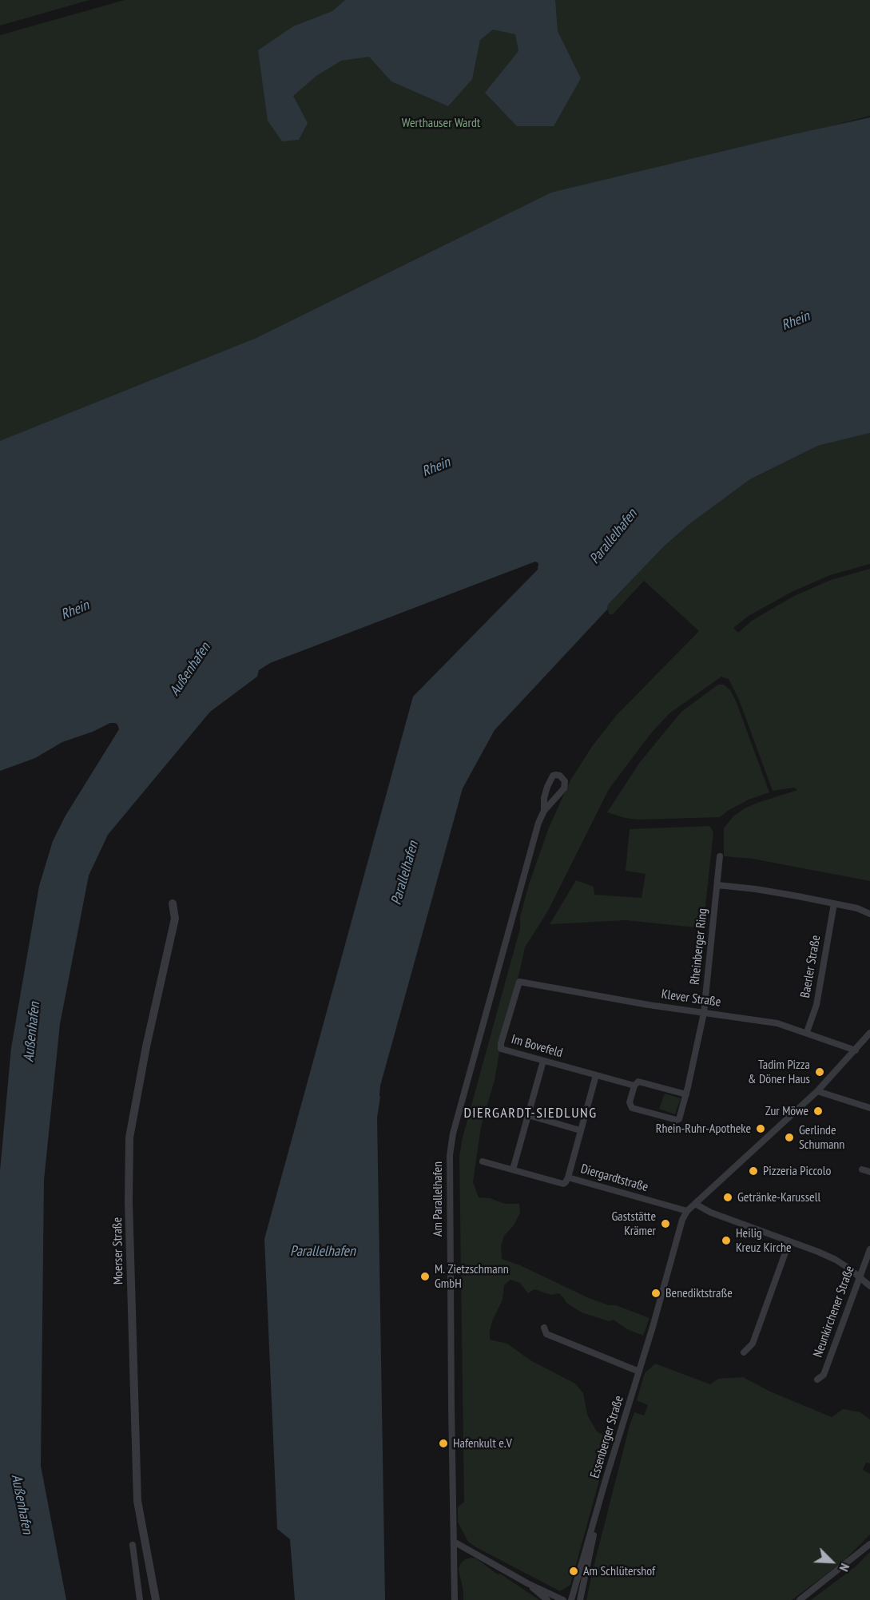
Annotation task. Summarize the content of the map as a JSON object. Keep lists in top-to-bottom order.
{
  "streets": {
    "street": [
      "Rheinberger Ring",
      "Baerler Straße",
      "Klever Straße",
      "Im Bovefeld",
      "Diergardtstraße",
      "Am Parallelhafen",
      "Moerser Straße",
      "Neunkirchener Straße",
      "Essenberger Straße"
    ]
  },
  "crossings": [
    ["Rheinberger Ring", "Klever Straße"],
    ["Rheinberger Ring", "Im Bovefeld"],
    ["Baerler Straße", "Klever Straße"],
    ["Klever Straße", "Im Bovefeld"],
    ["Klever Straße", "Essenberger Straße"],
    ["Diergardtstraße", "Essenberger Straße"]
  ],
  "districts": ["DIERGARDT-SIEDLUNG"],
  "water": ["Rhein", "Parallelhafen", "Außenhafen"],
  "parks": ["Werthauser Wardt"],
  "places": [
    "Tadim Pizza & Döner Haus",
    "Zur Möwe",
    "Rhein-Ruhr-Apotheke",
    "Gerlinde Schumann",
    "Pizzeria Piccolo",
    "Getränke-Karussell",
    "Gaststätte Krämer",
    "Heilig Kreuz Kirche",
    "M. Zietzschmann GmbH",
    "Benediktstraße",
    "Hafenkult e.V",
    "Am Schlütershof"
  ],
  "north": "bottom right"
}
